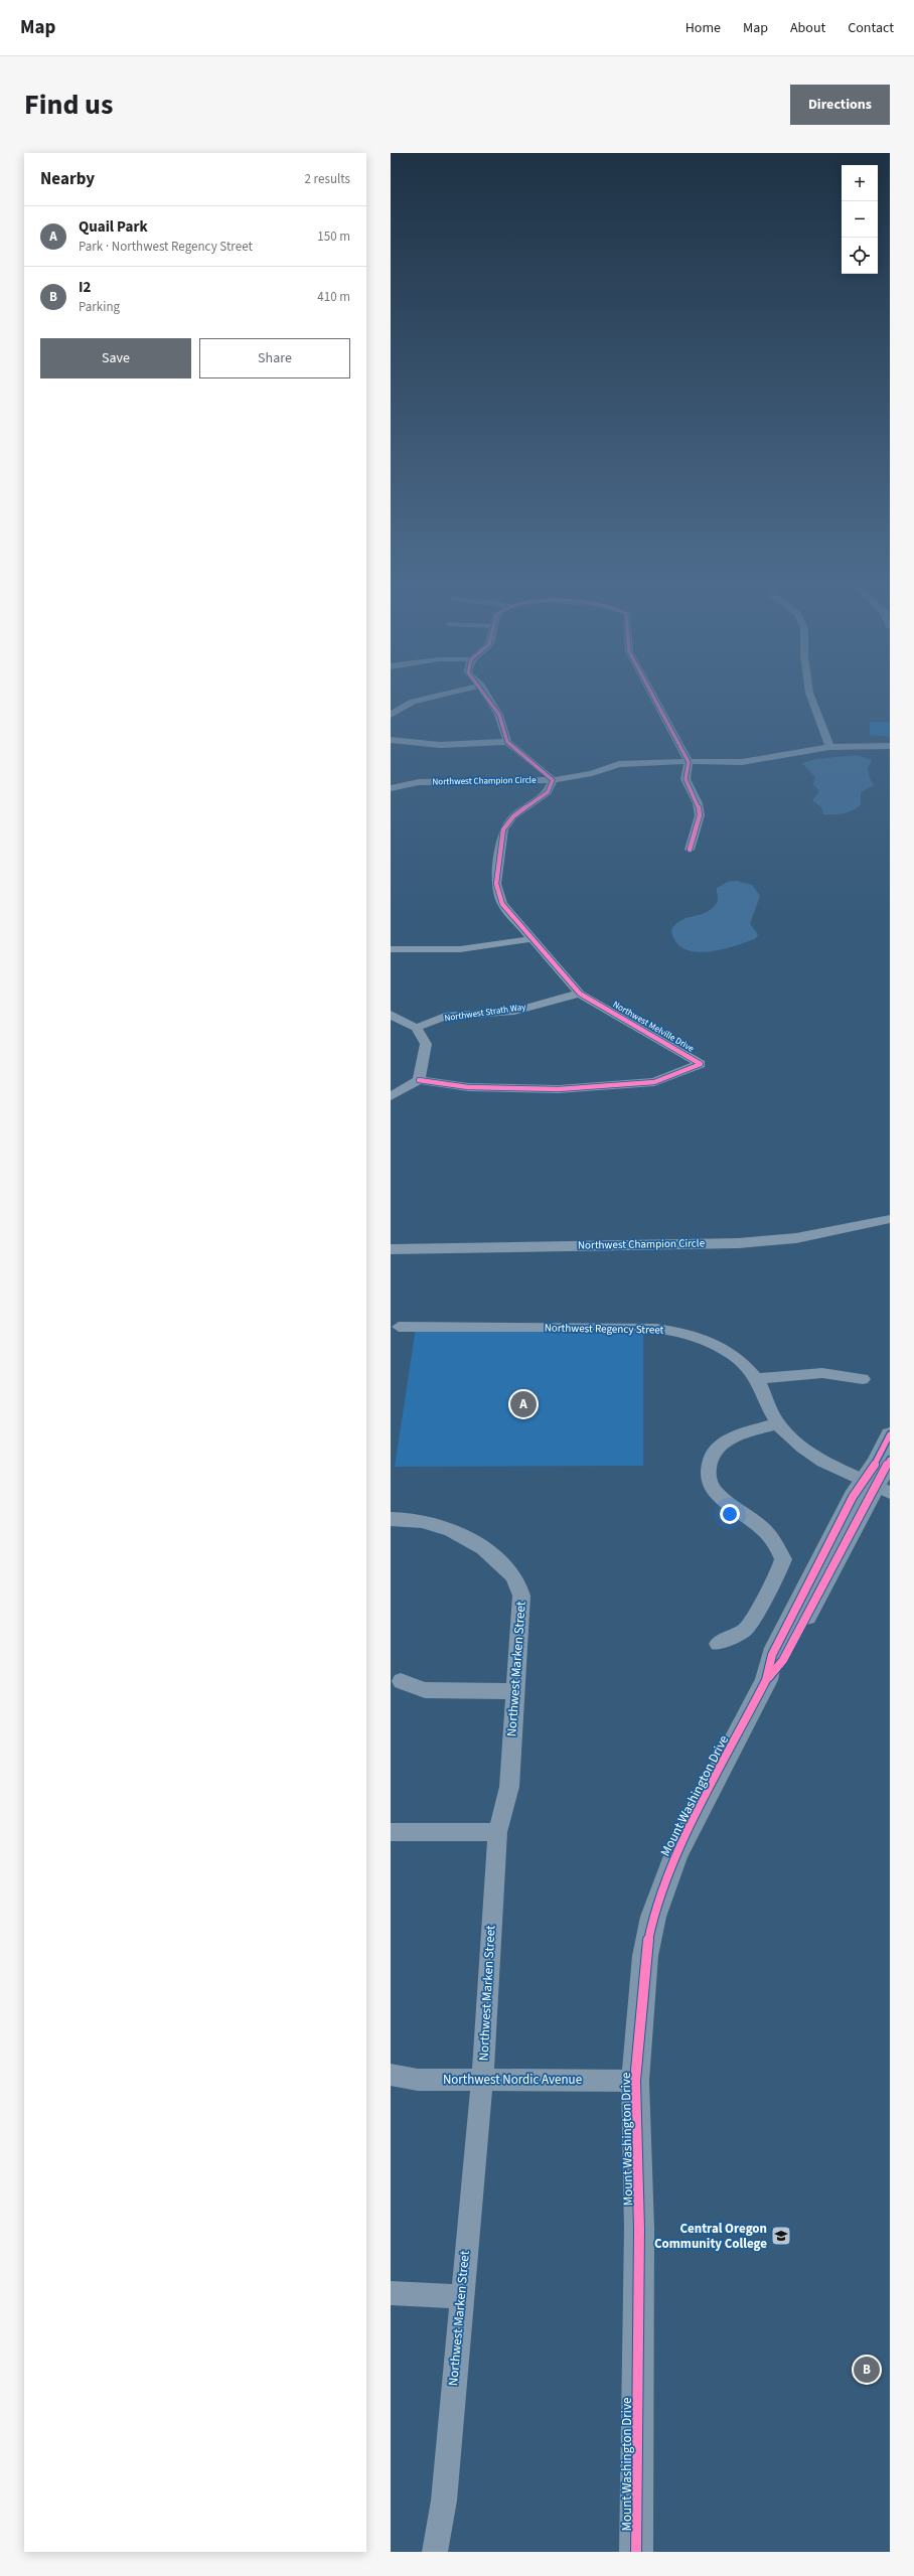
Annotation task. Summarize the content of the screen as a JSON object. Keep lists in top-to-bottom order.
{
  "streets": {
    "main road": ["Mount Washington Drive"],
    "street": [
      "Northwest Champion Circle",
      "Northwest Strath Way",
      "Northwest Melville Drive",
      "Northwest Regency Street",
      "Northwest Marken Street",
      "Northwest Nordic Avenue"
    ]
  },
  "crossings": [
    ["Northwest Champion Circle", "Northwest Melville Drive"],
    ["Northwest Strath Way", "Northwest Melville Drive"],
    ["Northwest Regency Street", "Mount Washington Drive"],
    ["Northwest Marken Street", "Northwest Nordic Avenue"],
    ["Mount Washington Drive", "Northwest Nordic Avenue"]
  ],
  "places": {
    "school or university": ["Central Oregon Community College"]
  },
  "page": {
    "header": "Map",
    "nav": [
      "Home",
      "Map",
      "About",
      "Contact"
    ],
    "title": "Find us",
    "buttons": [
      "Directions",
      ["Save", "Share"]
    ],
    "heading": ["Nearby", "2 results"],
    "map_buttons": ["+", "−"],
    "list": [
      {
        "mark": "A",
        "name": "Quail Park",
        "note": "Park · Northwest Regency Street",
        "value": "150 m"
      },
      {
        "mark": "B",
        "name": "I2",
        "note": "Parking",
        "value": "410 m"
      }
    ],
    "pins": ["A", "B"]
  }
}
